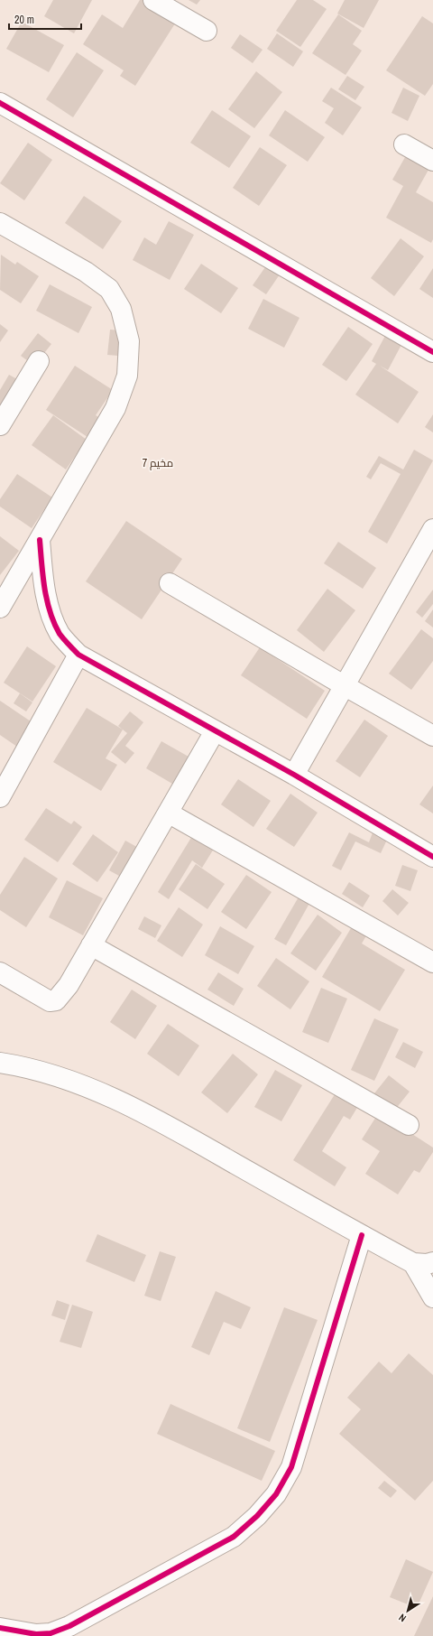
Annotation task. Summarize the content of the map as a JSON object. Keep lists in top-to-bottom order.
{
  "districts": ["مخيم 7"],
  "scale_bar": "20 m",
  "north": "bottom left"
}
